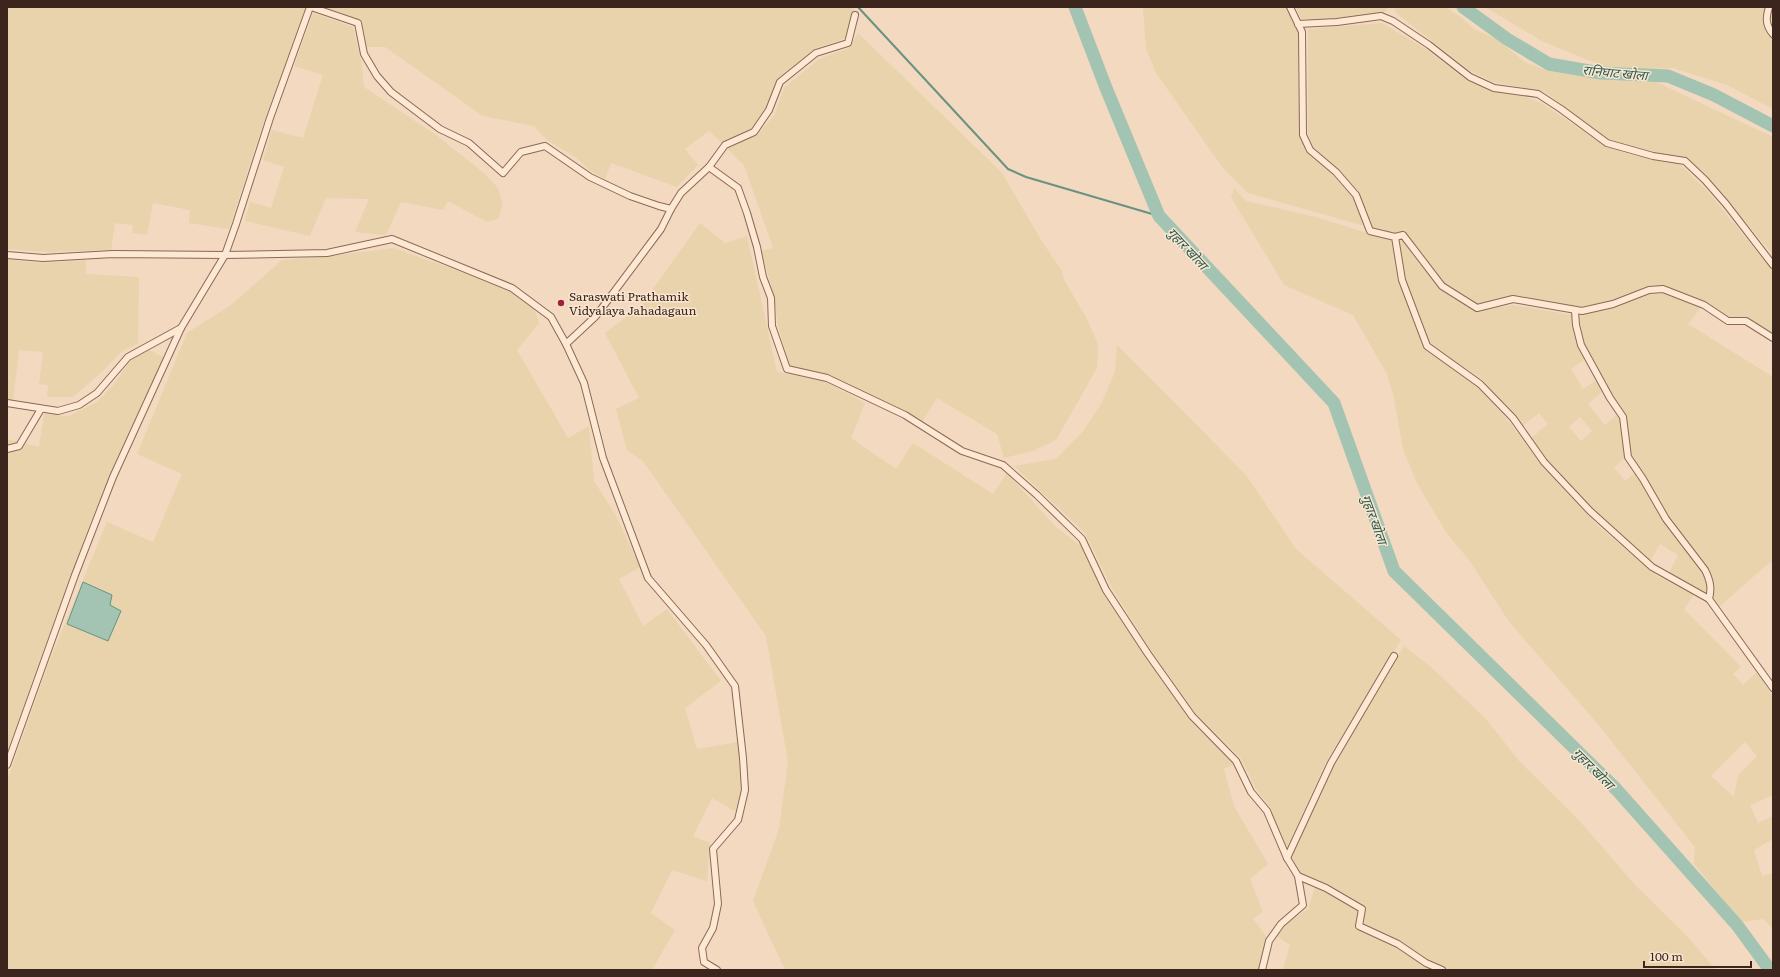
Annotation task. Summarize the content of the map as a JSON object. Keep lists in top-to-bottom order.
{
  "water": ["रानिघाट खोला", "गुहार खोला"],
  "places": ["Saraswati Prathamik Vidyalaya Jahadagaun"],
  "scale_bar": "100 m"
}
